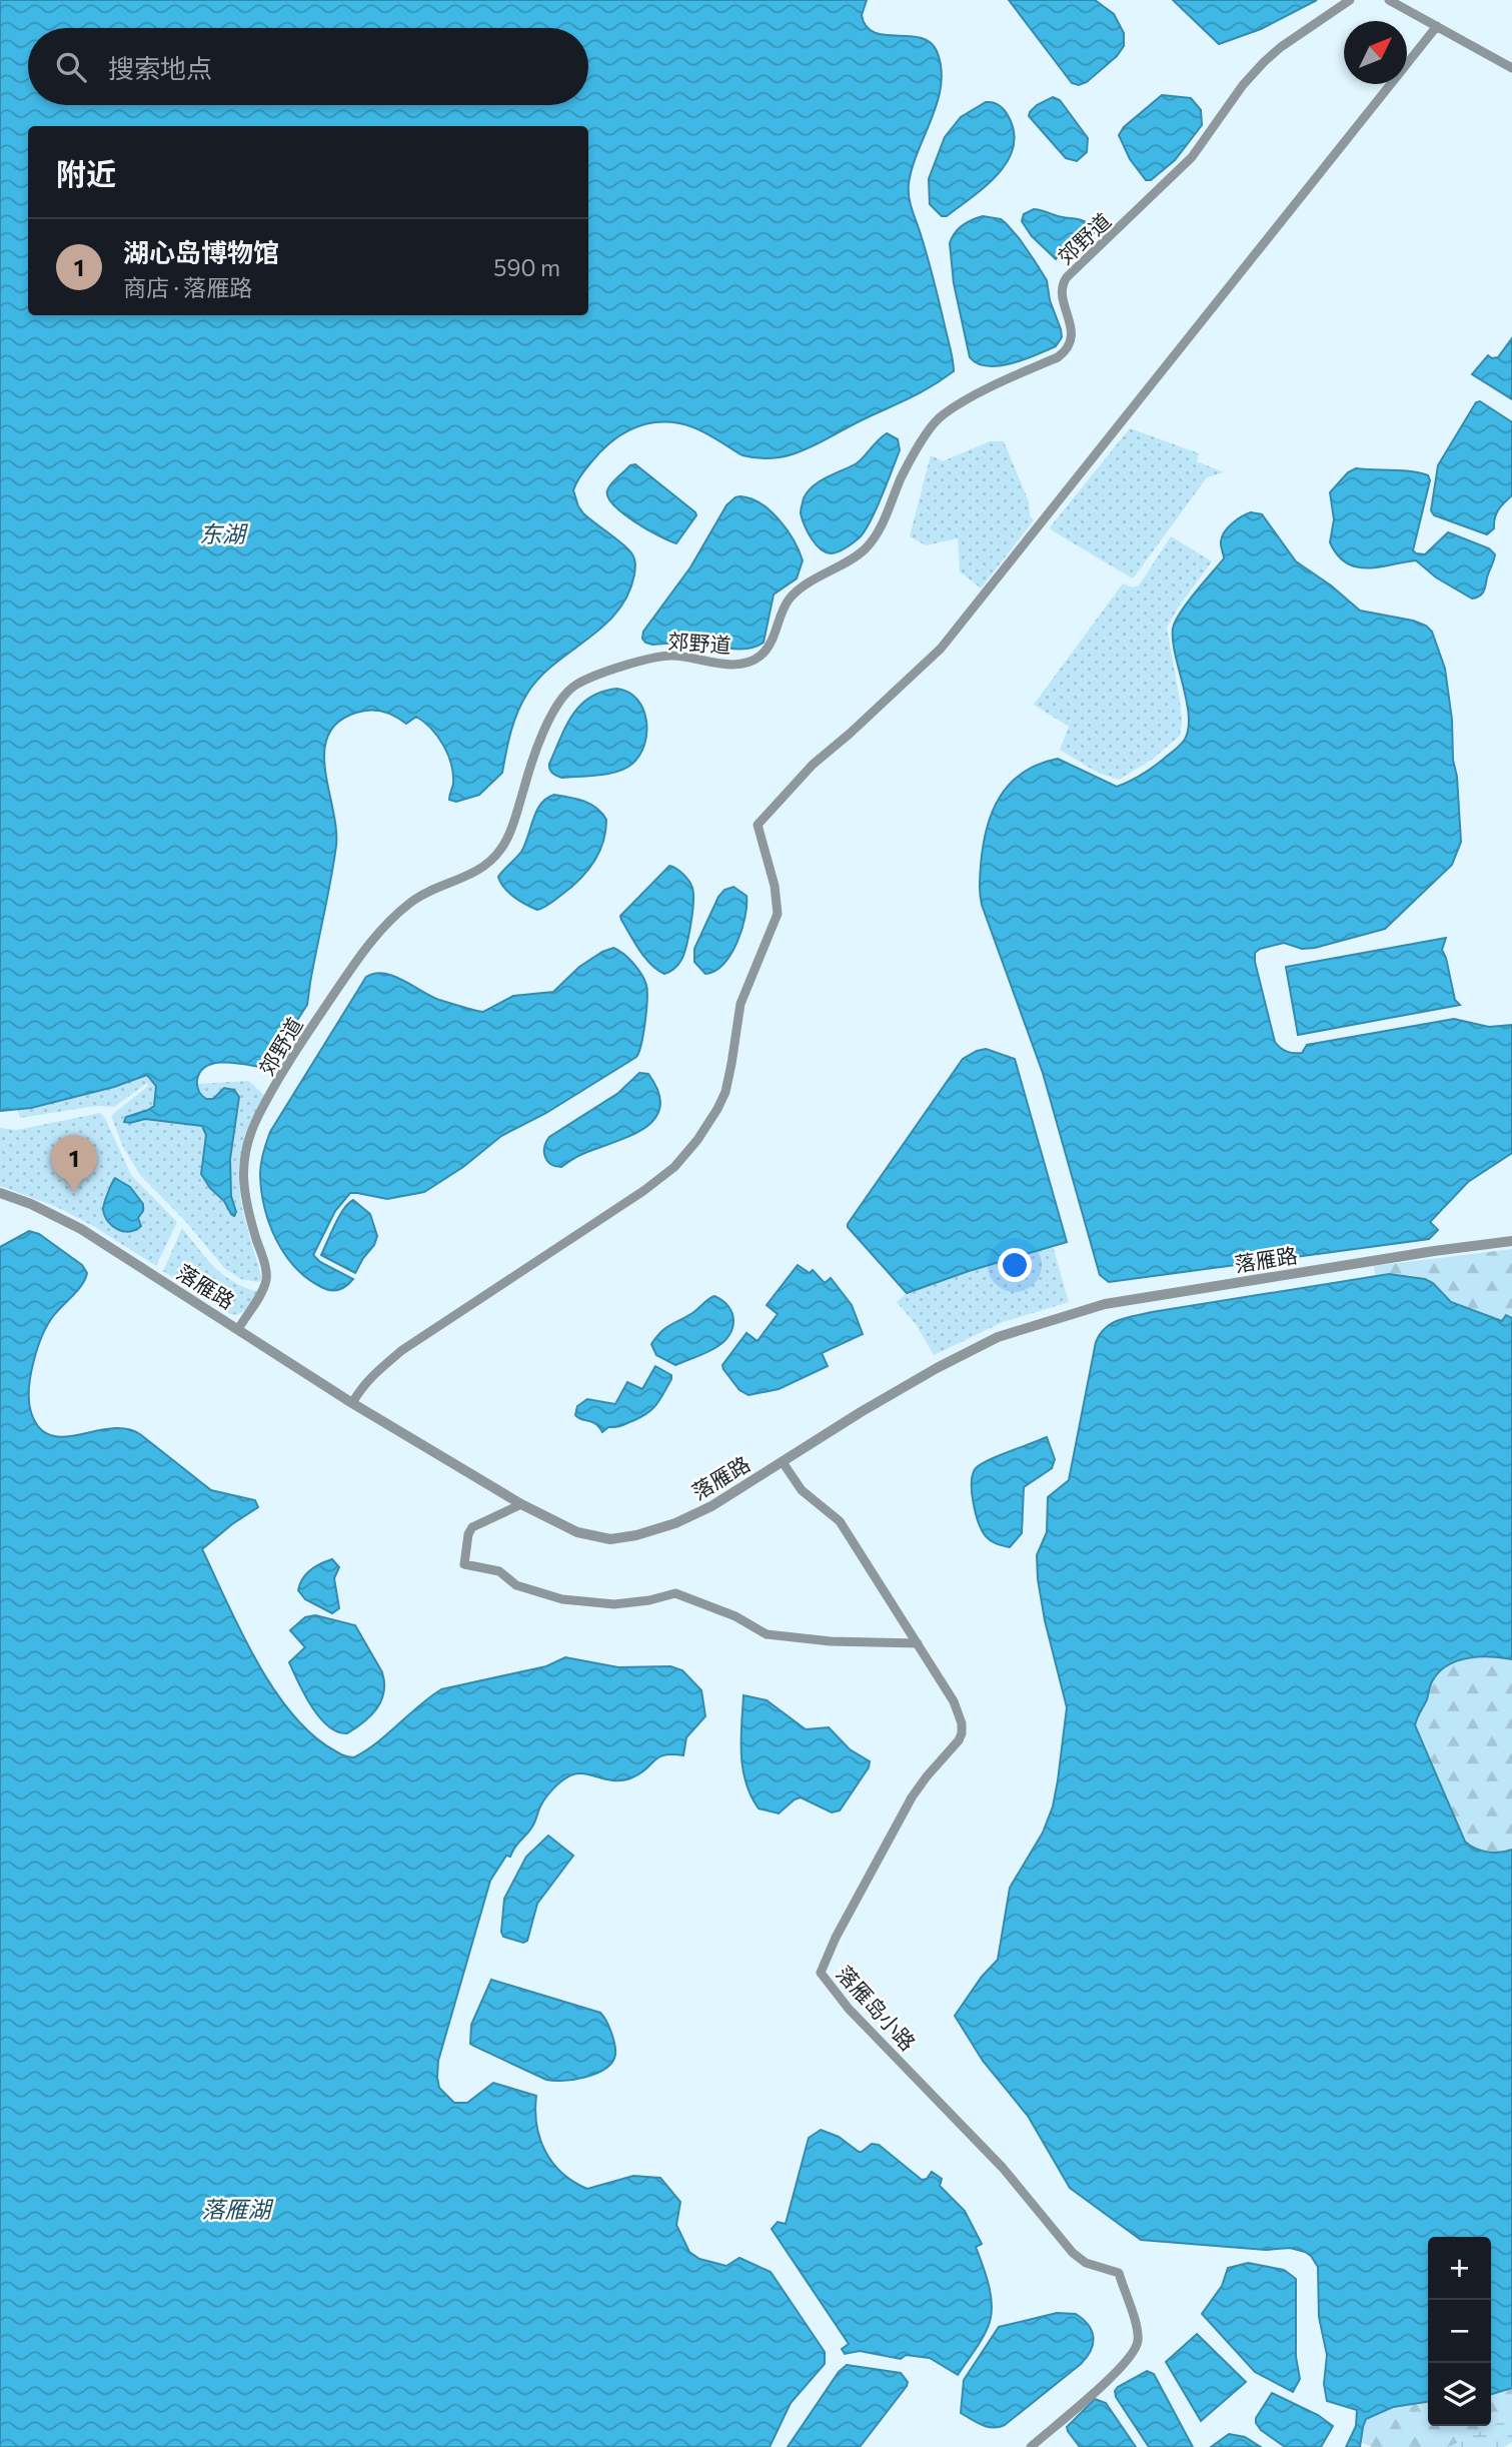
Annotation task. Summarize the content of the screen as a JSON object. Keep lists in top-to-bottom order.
{
  "streets": {
    "street": ["郊野道", "落雁路", "落雁岛小路"]
  },
  "crossings": [
    ["郊野道", "落雁路"],
    ["落雁路", "落雁岛小路"]
  ],
  "water": ["东湖", "落雁湖"],
  "north": "top right",
  "page": {
    "search": "搜索地点",
    "heading": "附近",
    "list": [
      {
        "mark": "1",
        "name": "湖心岛博物馆",
        "note": "商店 · 落雁路",
        "value": "590 m"
      }
    ],
    "pins": "1",
    "map_buttons": ["+", "−"]
  }
}
